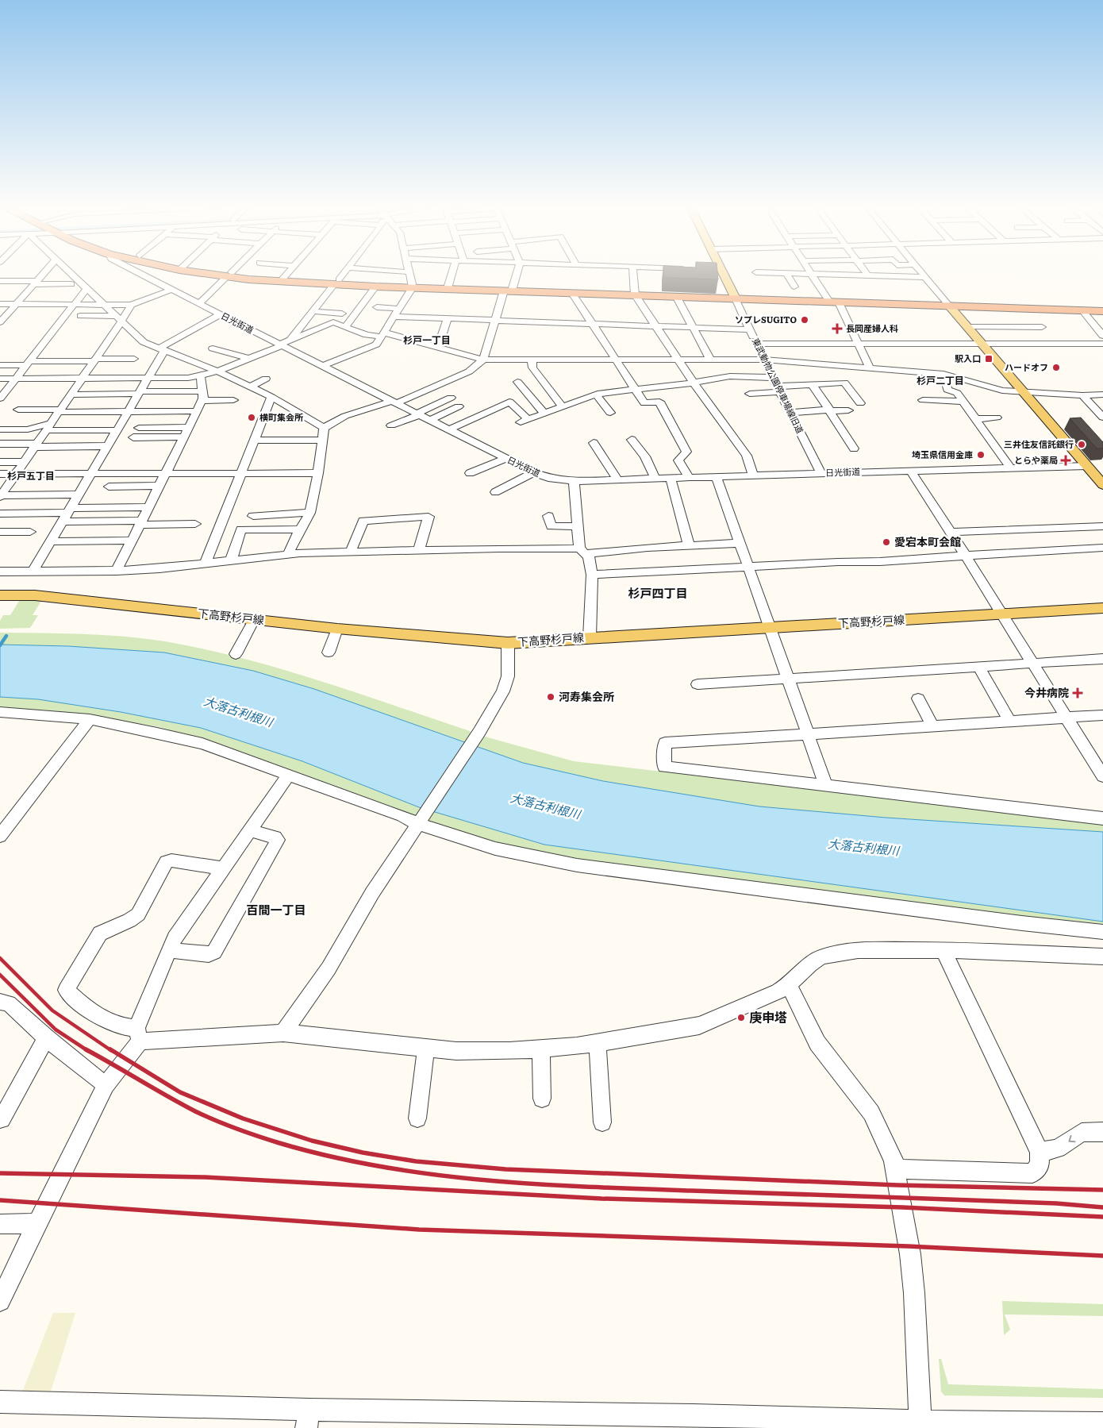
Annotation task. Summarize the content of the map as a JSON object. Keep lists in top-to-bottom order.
{
  "streets": {
    "main road": ["日光街道", "下高野杉戸線"],
    "street": ["東武動物公園停車場線旧道"]
  },
  "crossings": [
    ["日光街道", "東武動物公園停車場線旧道"]
  ],
  "districts": [
    "杉戸一丁目",
    "杉戸二丁目",
    "杉戸五丁目",
    "杉戸四丁目",
    "百間一丁目"
  ],
  "water": ["大落古利根川"],
  "places": {
    "other": [
      "ソプレSUGITO",
      "ハードオフ",
      "横町集会所",
      "三井住友信託銀行",
      "埼玉県信用金庫",
      "愛宕本町会館",
      "河寿集会所",
      "庚申塔"
    ],
    "health": ["長岡産婦人科", "とらや薬局", "今井病院"],
    "transit": ["駅入口"]
  }
}
